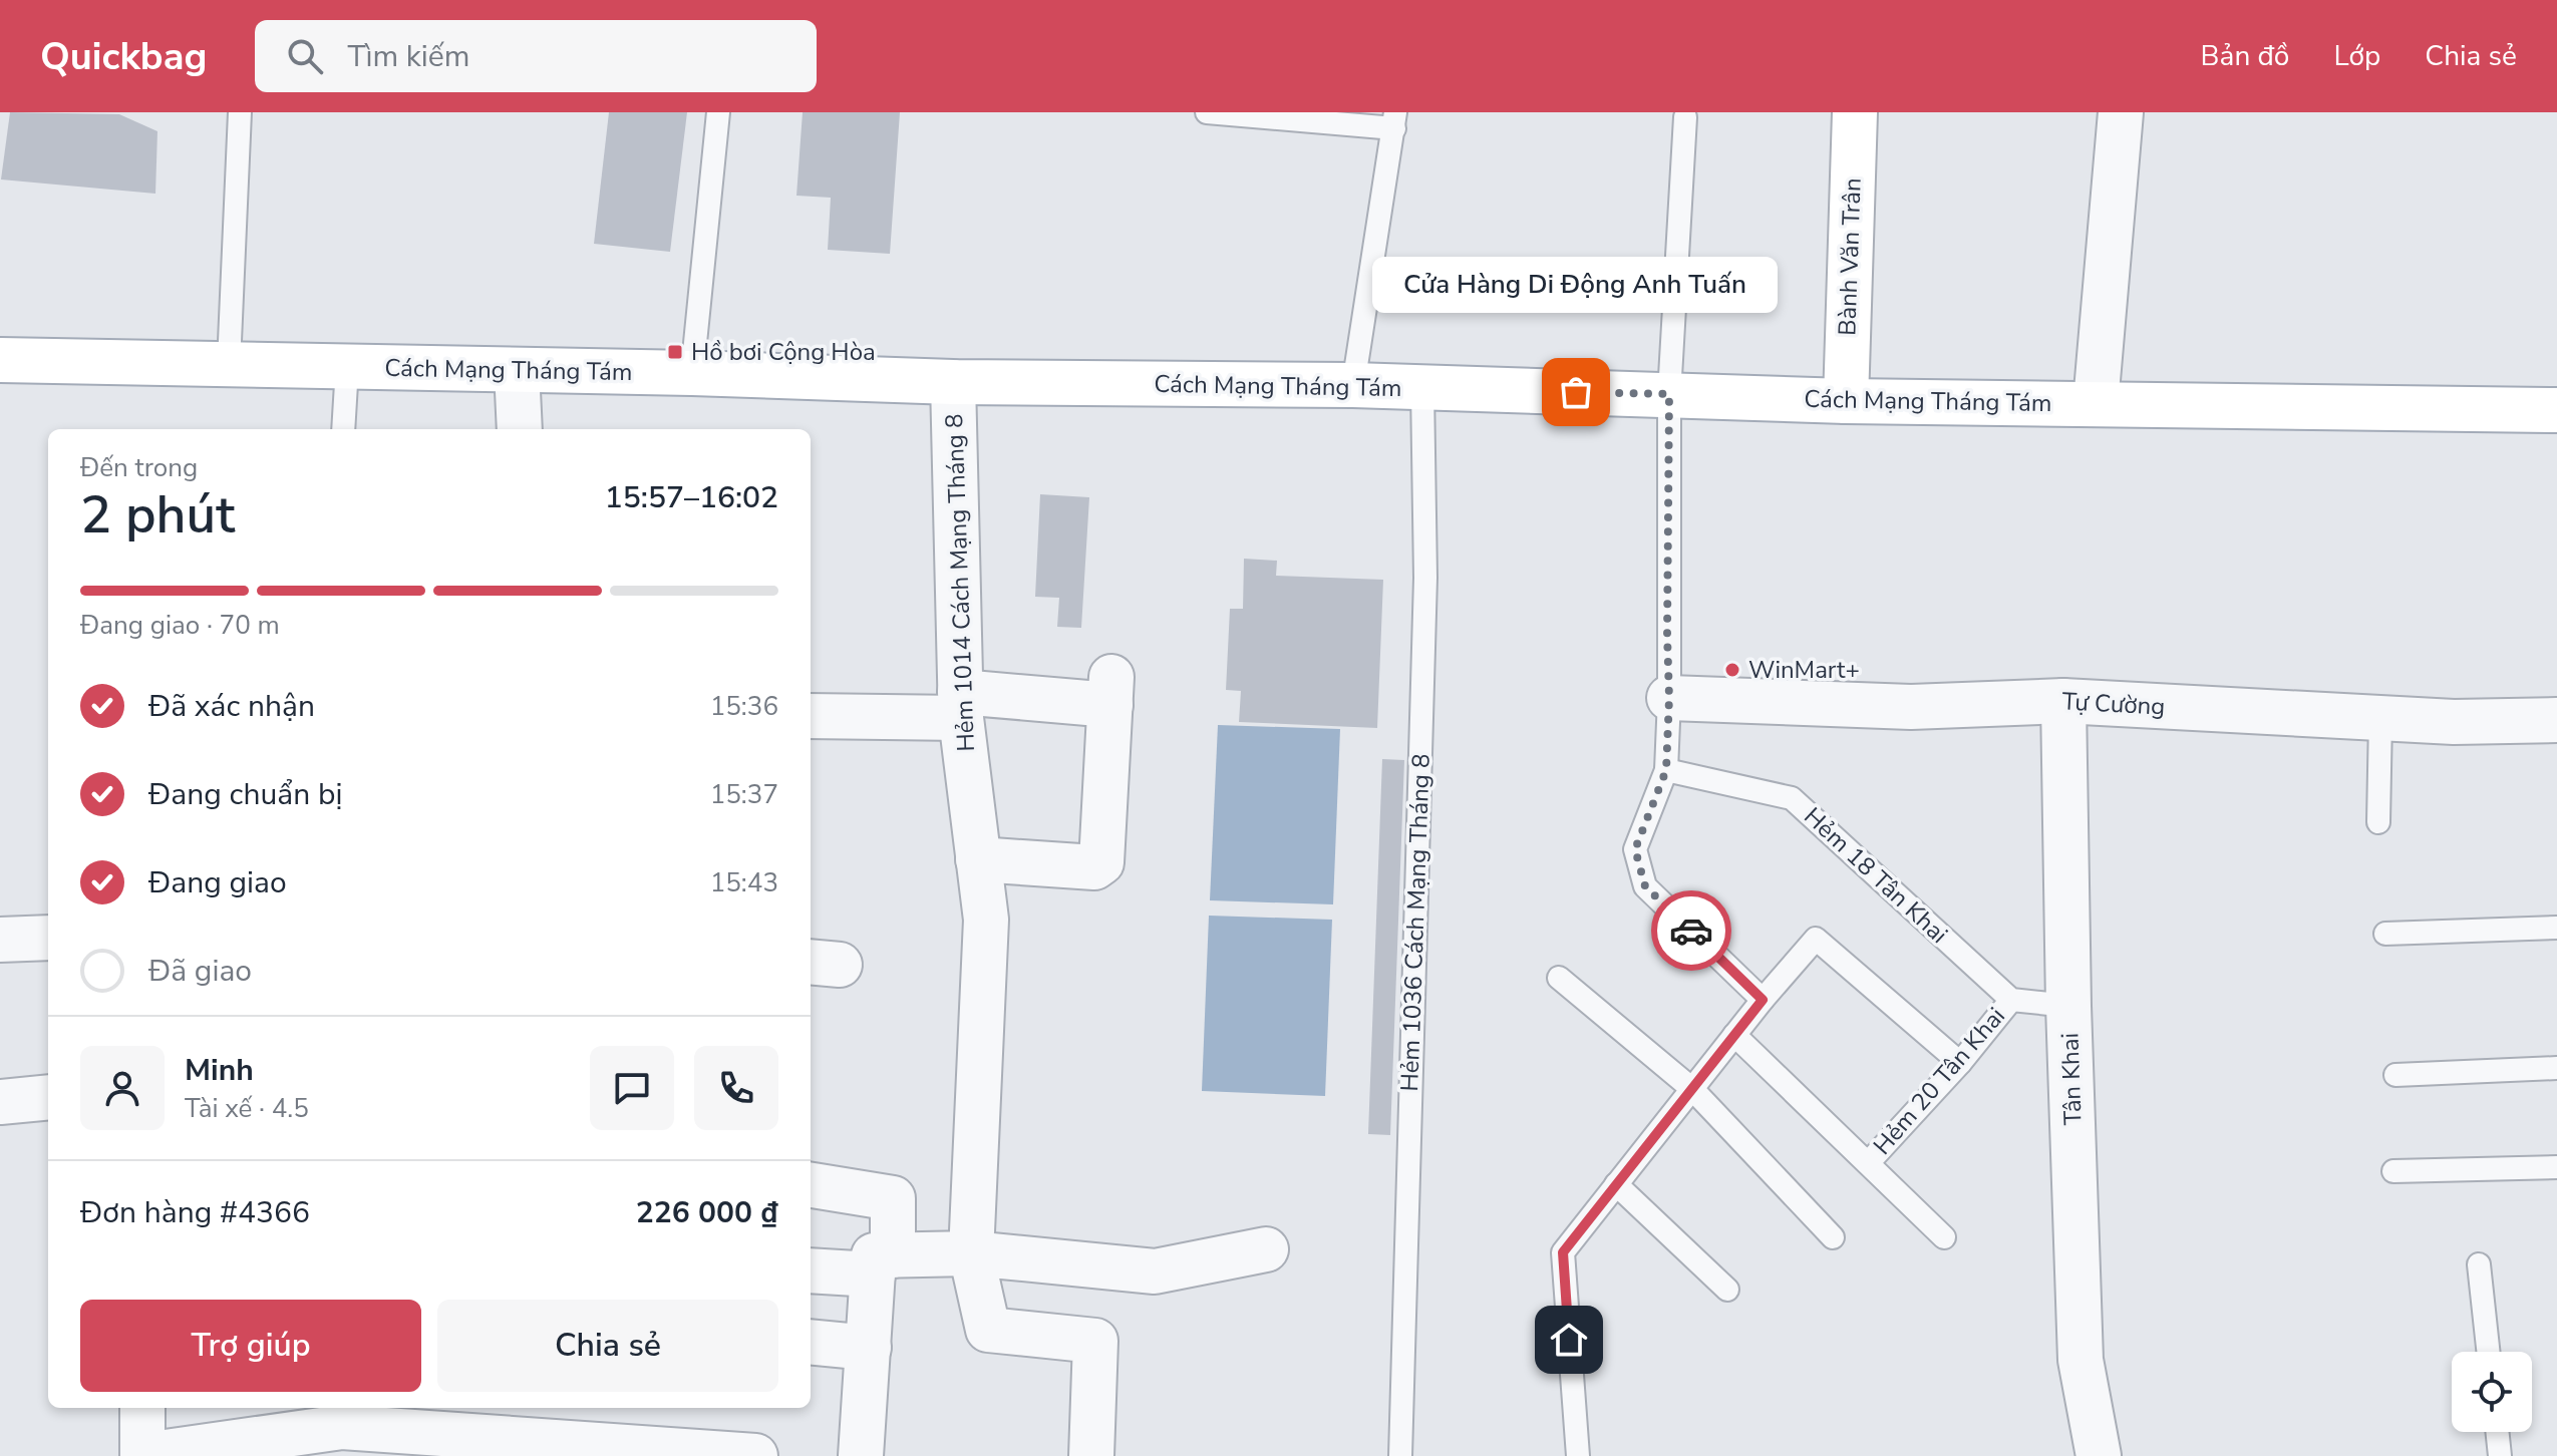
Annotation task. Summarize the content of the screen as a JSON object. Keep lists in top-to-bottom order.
{
  "streets": {
    "main road": ["Bành Văn Trân", "Cách Mạng Tháng Tám"],
    "street": ["Hẻm 1014 Cách Mạng Tháng 8", "Tự Cường", "Tân Khai"],
    "lane": ["Hẻm 18 Tân Khai", "Hẻm 1036 Cách Mạng Tháng 8", "Hẻm 20 Tân Khai"]
  },
  "crossings": [
    ["Bành Văn Trân", "Cách Mạng Tháng Tám"],
    ["Cách Mạng Tháng Tám", "Hẻm 1014 Cách Mạng Tháng 8"],
    ["Cách Mạng Tháng Tám", "Hẻm 1036 Cách Mạng Tháng 8"],
    ["Tự Cường", "Tân Khai"],
    ["Hẻm 18 Tân Khai", "Hẻm 20 Tân Khai"]
  ],
  "places": {
    "transit": ["Hồ bơi Cộng Hòa"],
    "other": ["Cửa Hàng Di Động Anh Tuấn", "WinMart+"]
  },
  "page": {
    "header": "Quickbag",
    "search": "Tìm kiếm",
    "nav": ["Bản đồ", "Lớp", "Chia sẻ"],
    "bubble": "Cửa Hàng Di Động Anh Tuấn",
    "heading": ["2 phút", "Đến trong", "15:57–16:02"],
    "panel": [
      "Minh",
      "Tài xế · 4.5",
      "Đơn hàng #4366",
      "226 000 ₫"
    ],
    "bar": "Đang giao · 70 m",
    "list": [
      ["Đã xác nhận", "15:36"],
      ["Đang chuẩn bị", "15:37"],
      ["Đang giao", "15:43"],
      "Đã giao"
    ],
    "buttons": ["Trợ giúp", "Chia sẻ"]
  }
}
